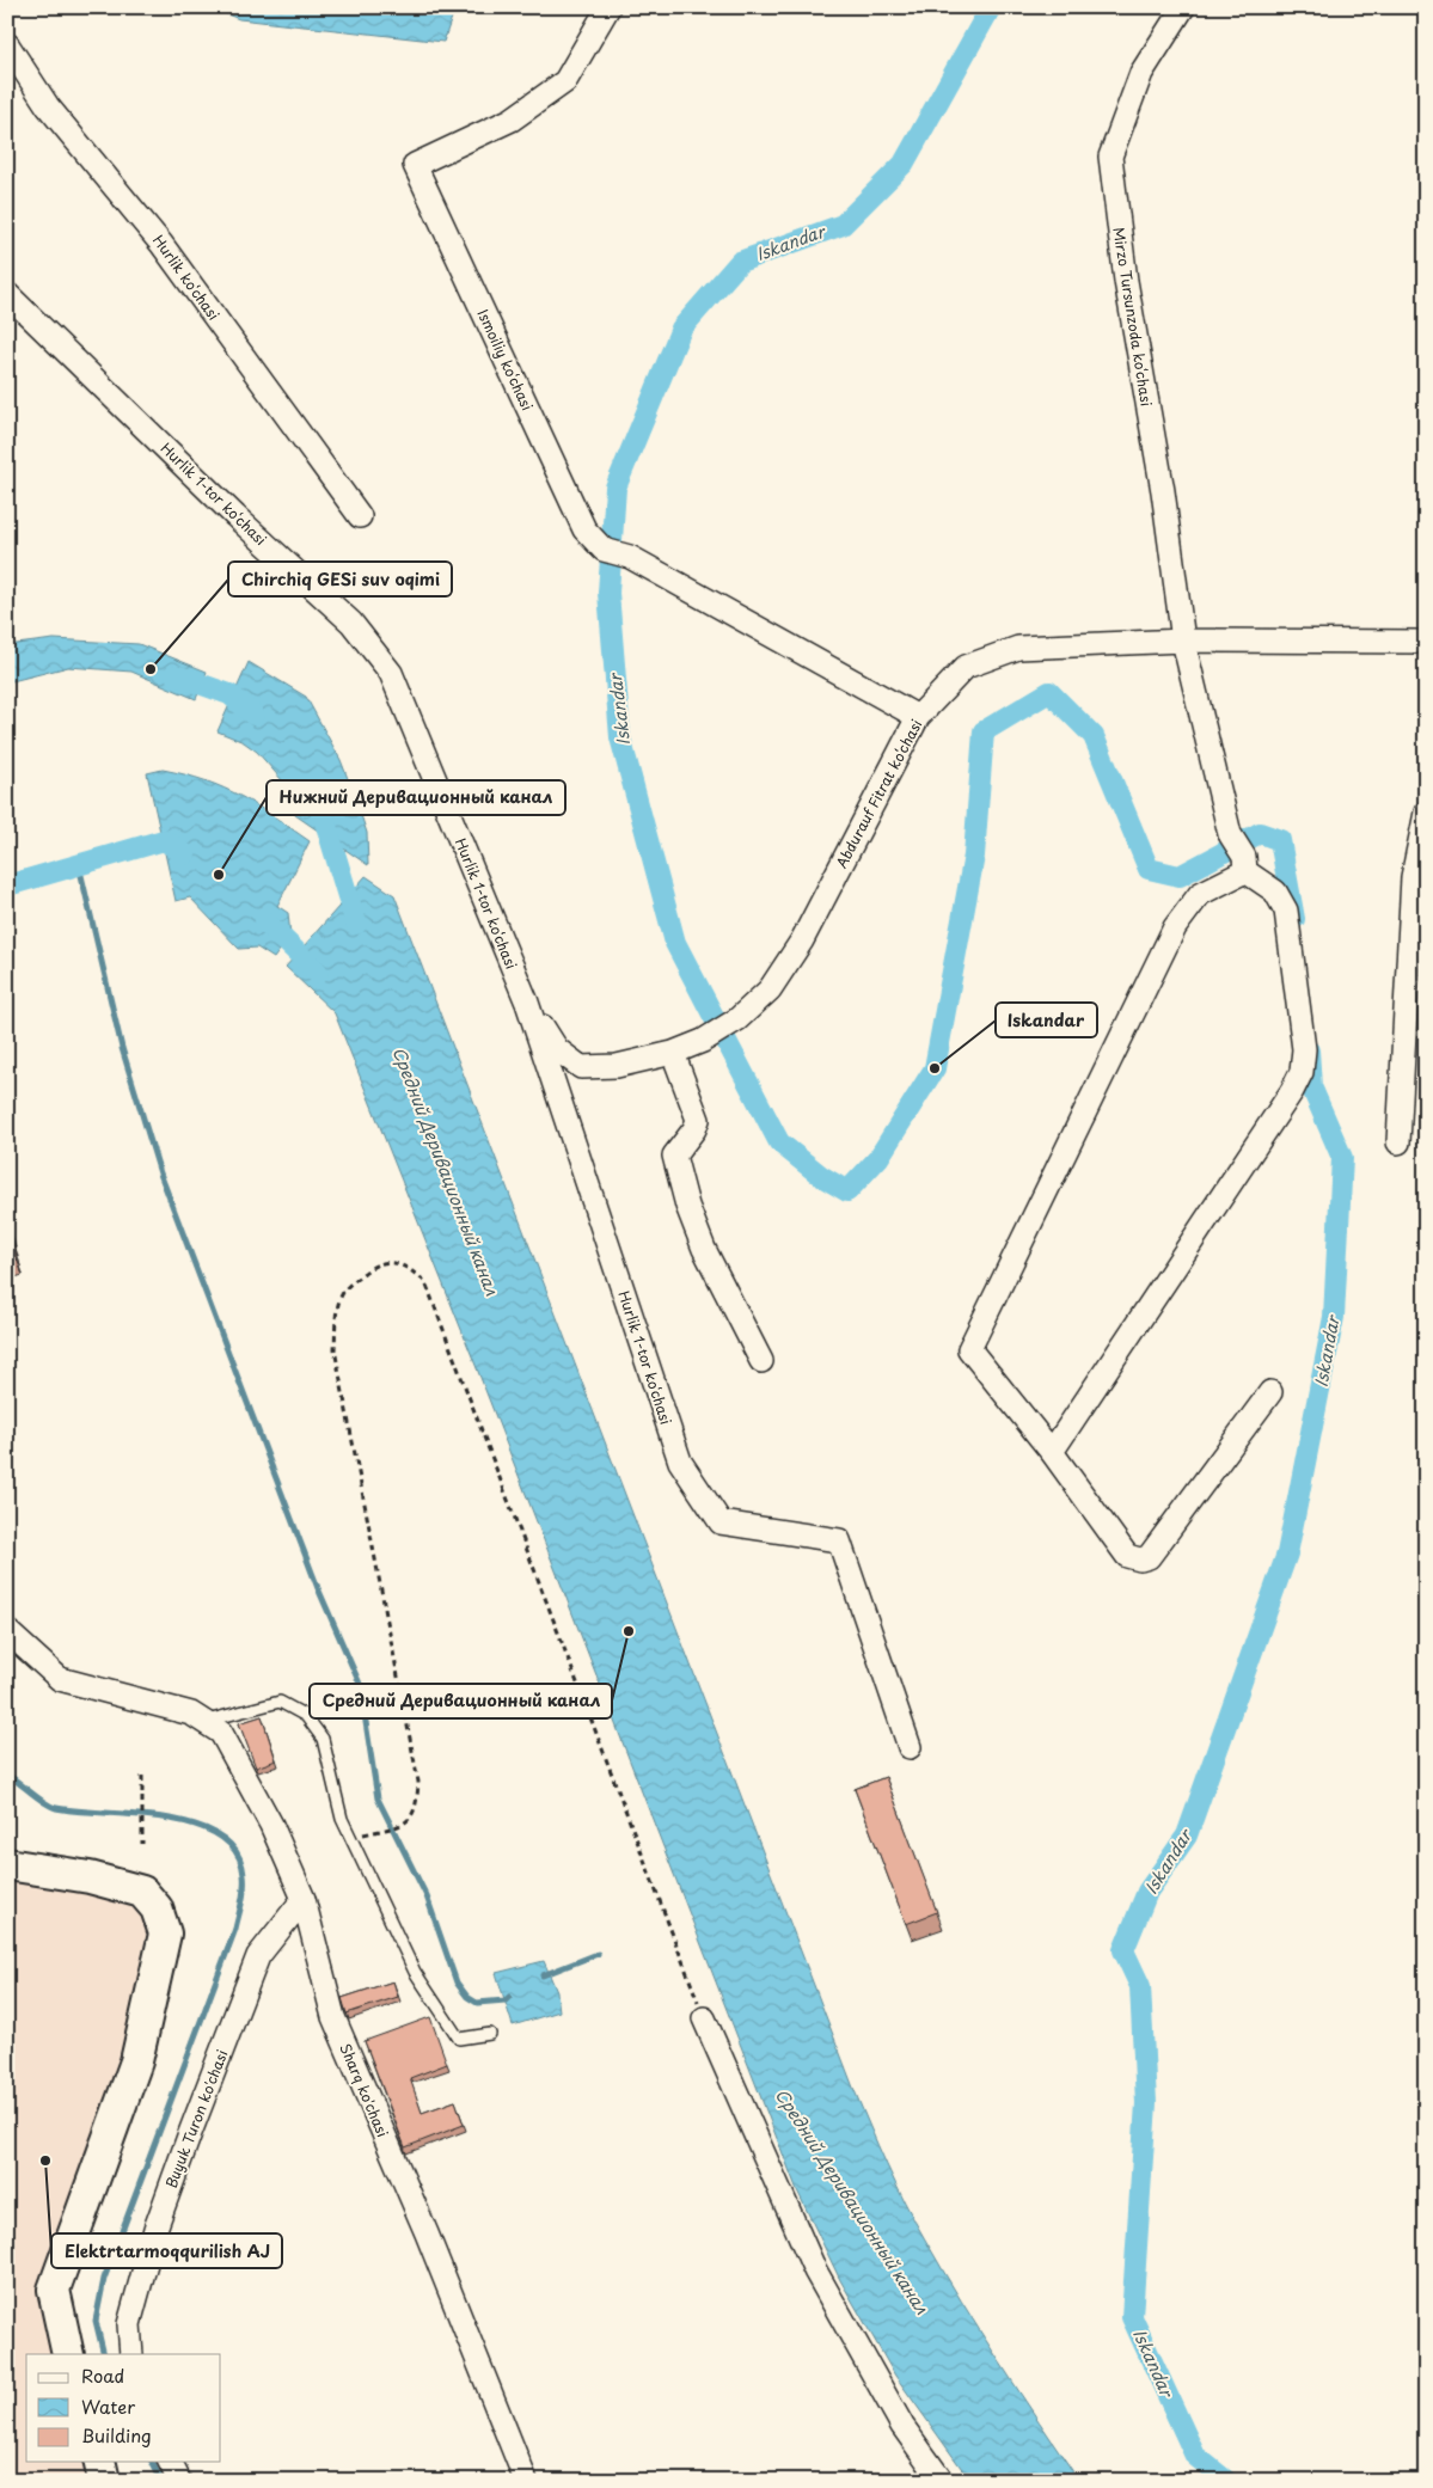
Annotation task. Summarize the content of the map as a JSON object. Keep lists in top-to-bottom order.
{
  "streets": {
    "street": [
      "Hurlik ko‘chasi",
      "Mirzo Tursunzoda ko‘chasi",
      "Ismoiliy ko‘chasi",
      "Hurlik 1-tor ko‘chasi",
      "Abdurauf Fitrat ko‘chasi",
      "Sharq ko'chasi",
      "Buyuk Turon ko'chasi"
    ]
  },
  "crossings": [
    ["Mirzo Tursunzoda ko‘chasi", "Abdurauf Fitrat ko‘chasi"],
    ["Ismoiliy ko‘chasi", "Abdurauf Fitrat ko‘chasi"],
    ["Hurlik 1-tor ko‘chasi", "Abdurauf Fitrat ko‘chasi"],
    ["Sharq ko'chasi", "Buyuk Turon ko'chasi"]
  ],
  "water": ["Iskandar", "Средний Деривационный канал"],
  "places": [
    "Chirchiq GESi suv oqimi",
    "Нижний Деривационный канал",
    "Iskandar",
    "Средний Деривационный канал",
    "Elektrtarmoqqurilish AJ"
  ],
  "legend": ["Road", "Water", "Building"]
}
